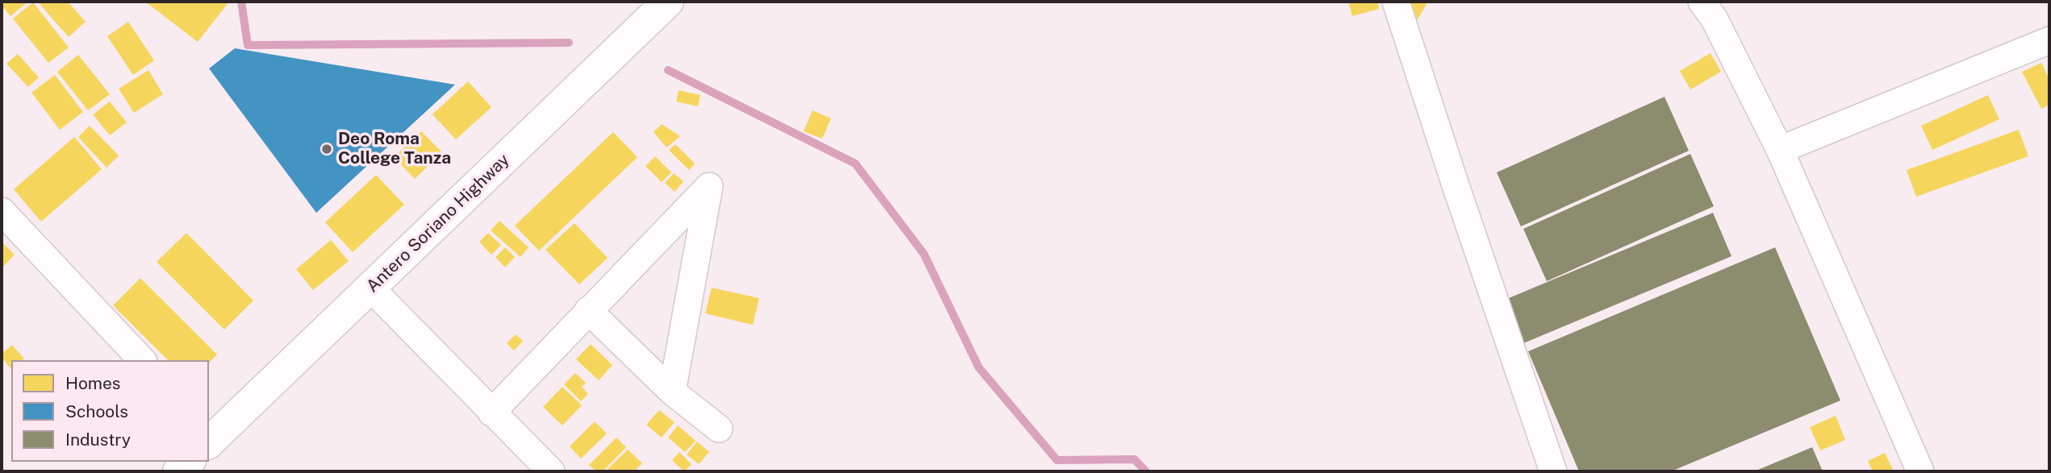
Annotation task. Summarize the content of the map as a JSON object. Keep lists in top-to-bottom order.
{
  "streets": {
    "main road": ["Antero Soriano Highway"]
  },
  "places": ["Deo Roma College Tanza"],
  "legend": ["Homes", "Schools", "Industry"]
}
